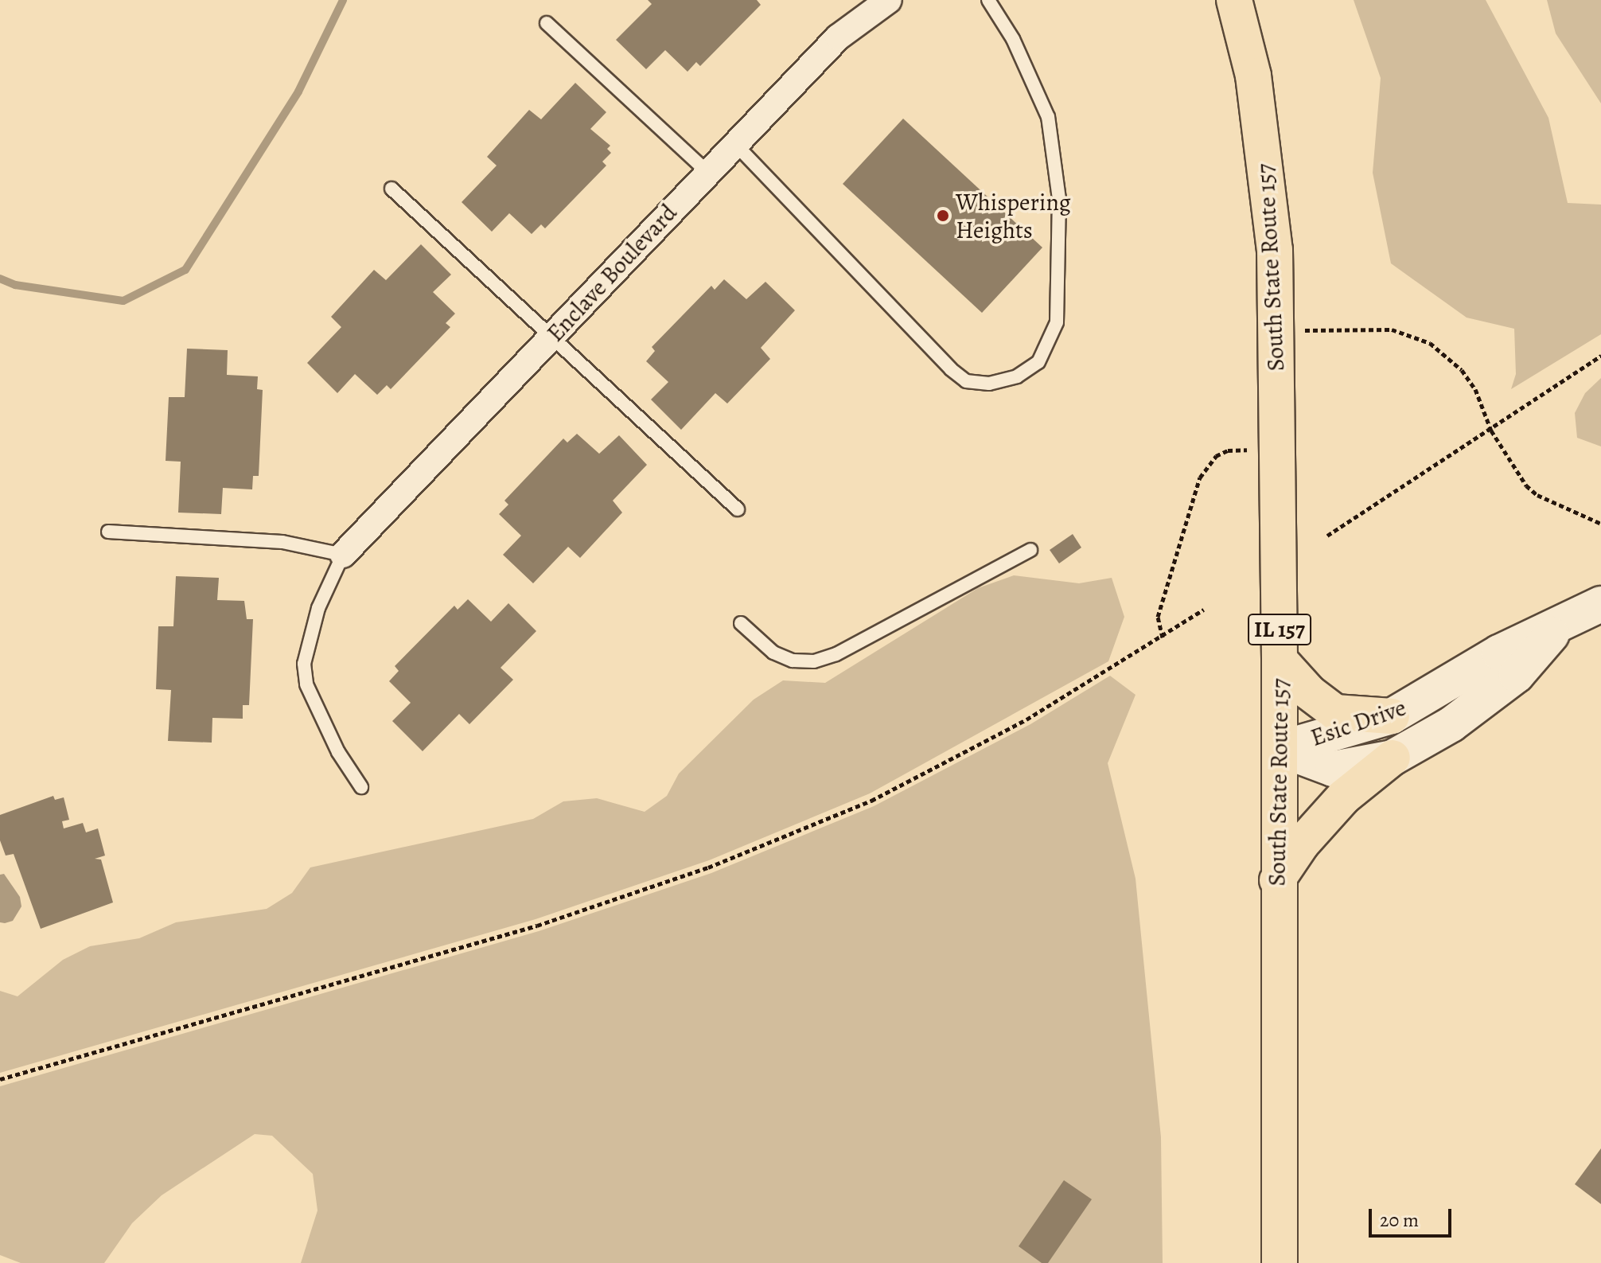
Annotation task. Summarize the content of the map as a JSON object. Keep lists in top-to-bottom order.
{
  "streets": {
    "main road": ["South State Route 157", "IL 157"],
    "street": ["Enclave Boulevard", "Esic Drive"]
  },
  "crossings": [
    ["South State Route 157", "Esic Drive"]
  ],
  "places": ["Whispering Heights"],
  "scale_bar": "20 m"
}
